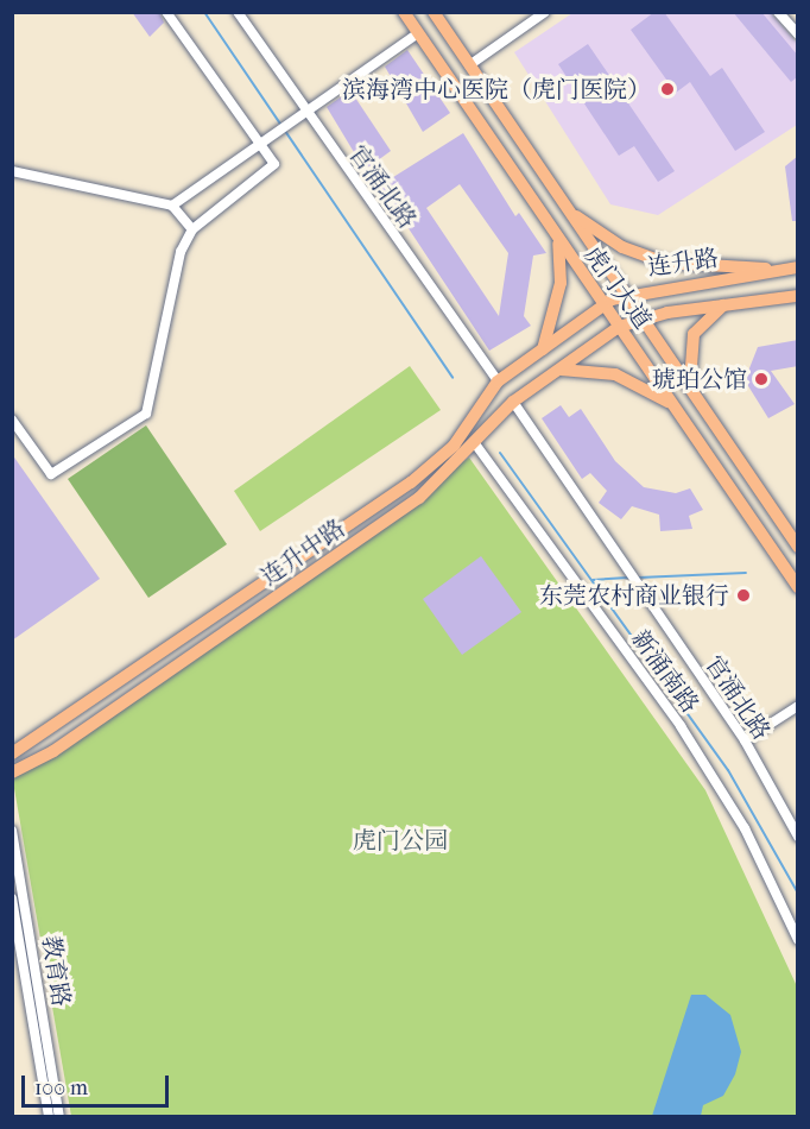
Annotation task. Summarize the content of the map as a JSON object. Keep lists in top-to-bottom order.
{
  "streets": {
    "main road": ["连升路", "虎门大道", "连升中路"],
    "street": ["官涌北路", "新涌南路", "教育路"]
  },
  "crossings": [
    ["官涌北路", "连升中路"],
    ["连升路", "虎门大道"],
    ["连升路", "连升中路"],
    ["连升中路", "新涌南路"]
  ],
  "parks": ["虎门公园"],
  "places": ["滨海湾中心医院（虎门医院）", "琥珀公馆", "东莞农村商业银行"],
  "scale_bar": "100 m"
}
